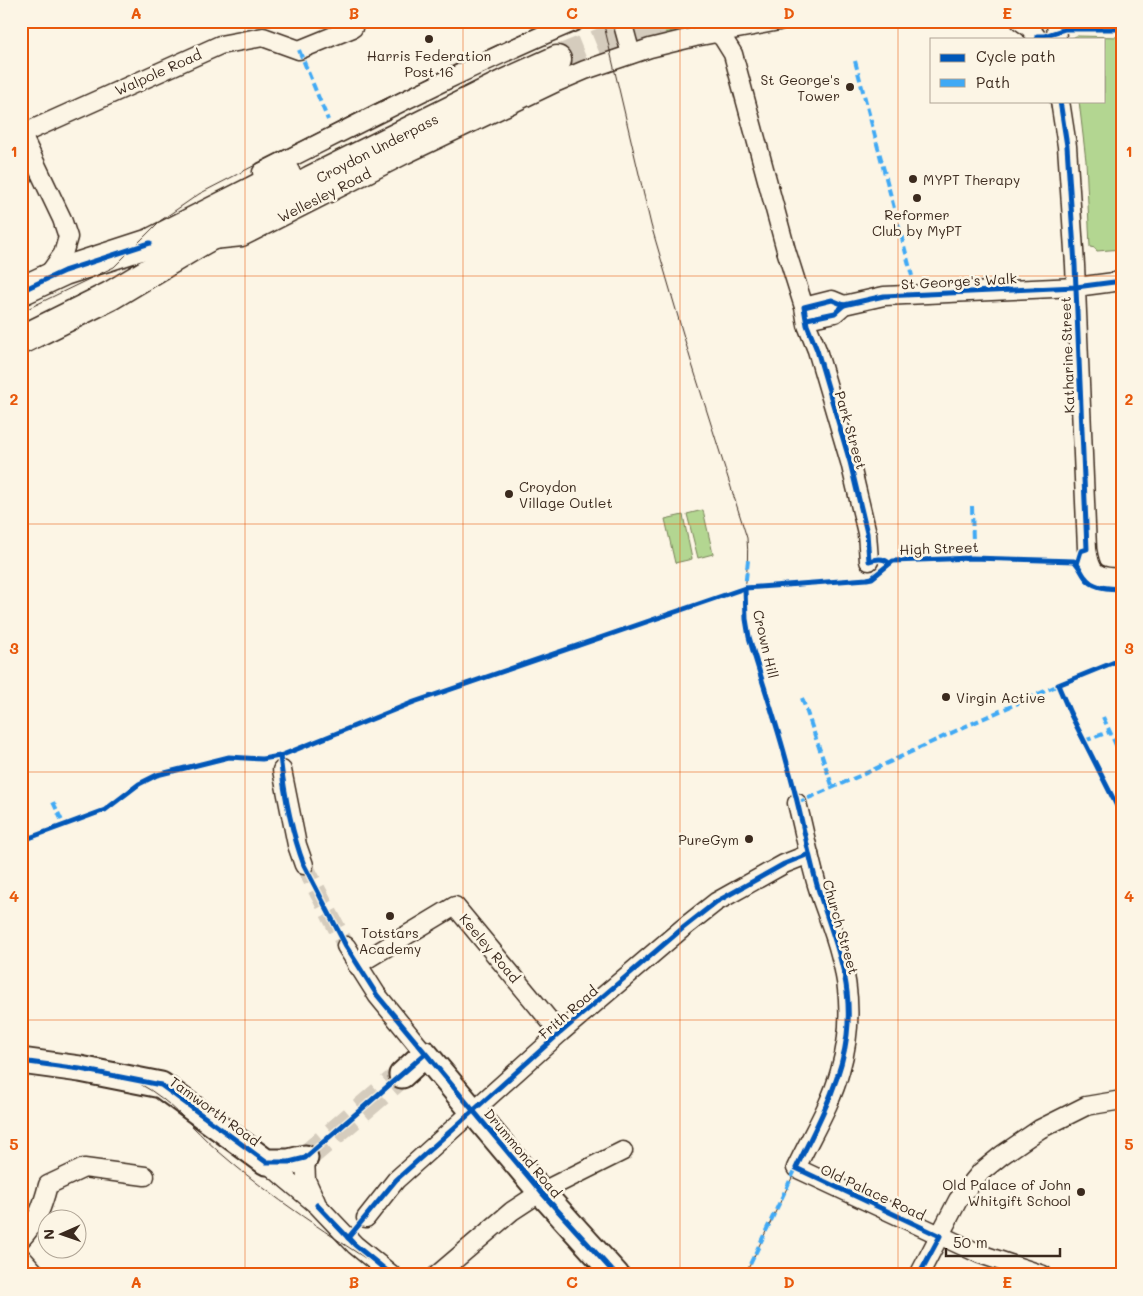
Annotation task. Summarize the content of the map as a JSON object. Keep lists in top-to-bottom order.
{
  "streets": {
    "main road": ["Croydon Underpass", "Wellesley Road"],
    "street": [
      "Walpole Road",
      "St George's Walk",
      "Katharine Street",
      "Park Street",
      "Church Street",
      "Keeley Road",
      "Frith Road",
      "Tamworth Road",
      "Drummond Road",
      "Old Palace Road"
    ],
    "cycle path": ["High Street", "Crown Hill"]
  },
  "crossings": [
    ["Croydon Underpass", "Wellesley Road"],
    ["Wellesley Road", "Park Street"],
    ["St George's Walk", "Katharine Street"],
    ["St George's Walk", "Park Street"],
    ["Church Street", "Frith Road"],
    ["Church Street", "Old Palace Road"],
    ["Keeley Road", "Frith Road"],
    ["Keeley Road", "Drummond Road"],
    ["Frith Road", "Drummond Road"]
  ],
  "places": [
    "Harris Federation Post 16",
    "St George's Tower",
    "MYPT Therapy",
    "Reformer Club by MyPT",
    "Croydon Village Outlet",
    "Virgin Active",
    "PureGym",
    "Totstars Academy",
    "Old Palace of John Whitgift School"
  ],
  "legend": ["Cycle path", "Path"],
  "scale_bar": "50 m",
  "north": "left",
  "grid": {
    "columns": [
      "A",
      "B",
      "C",
      "D",
      "E"
    ],
    "rows": [
      "1",
      "2",
      "3",
      "4",
      "5"
    ]
  }
}
